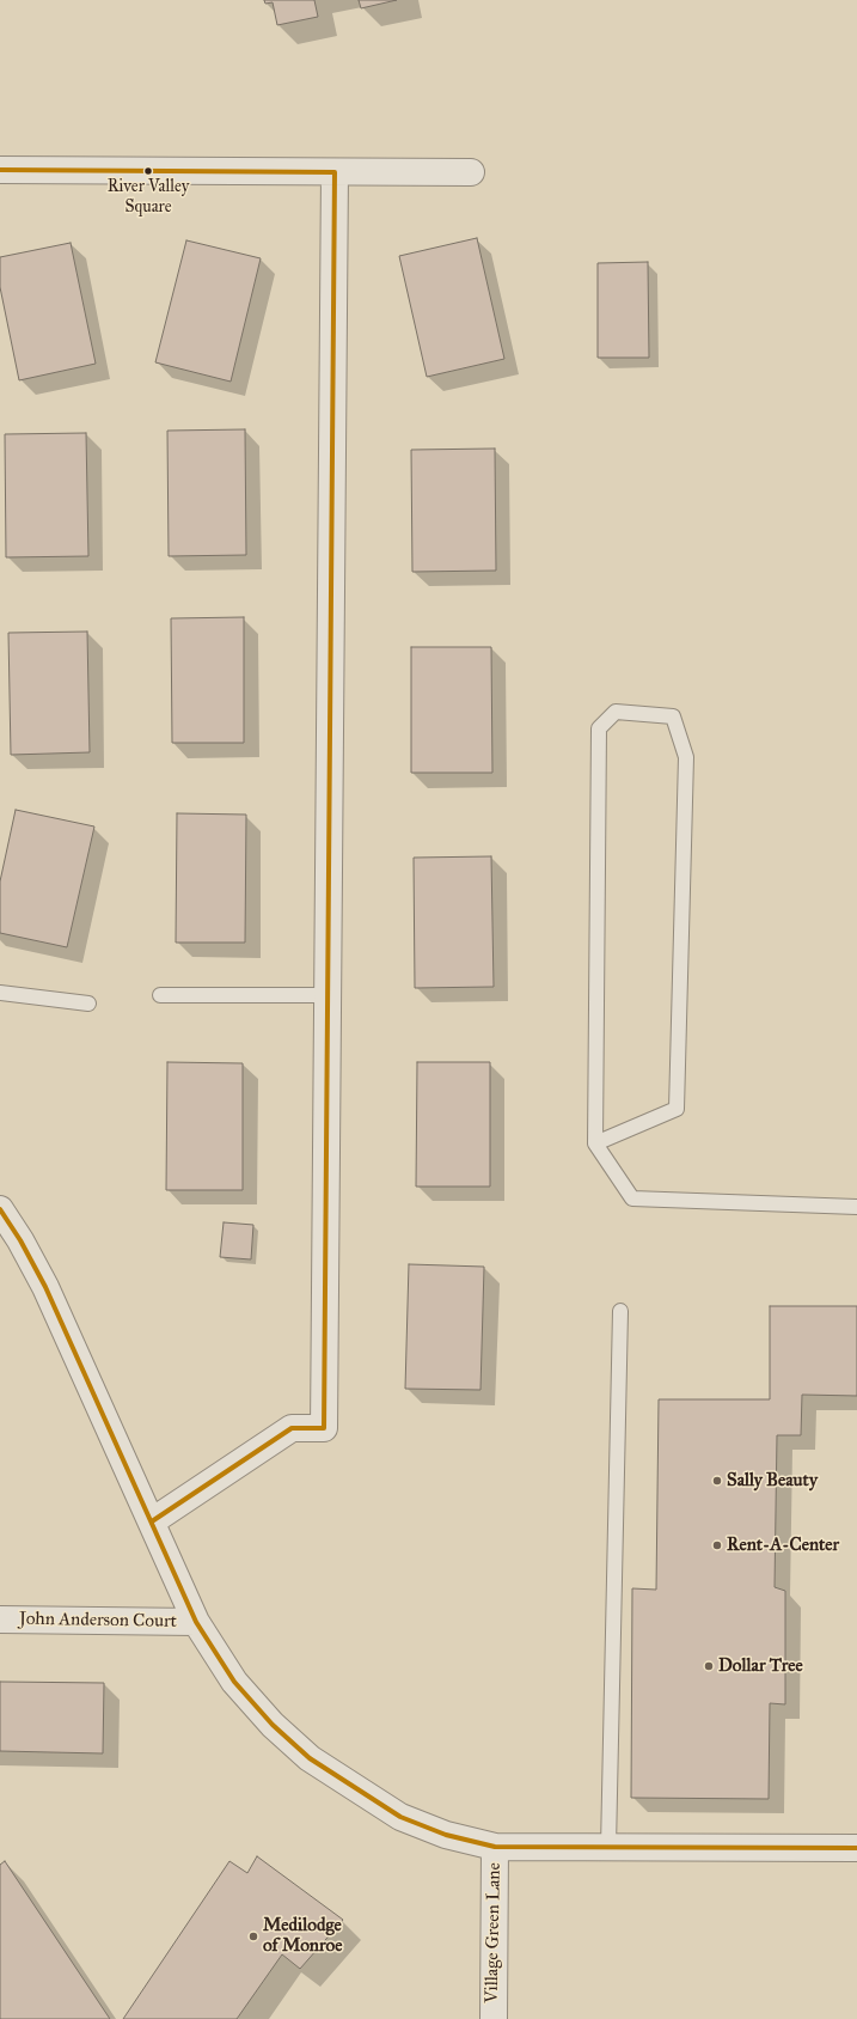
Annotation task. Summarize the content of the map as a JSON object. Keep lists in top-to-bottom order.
{
  "streets": {
    "street": ["John Anderson Court", "Village Green Lane"]
  },
  "places": [
    "River Valley Square",
    "Sally Beauty",
    "Rent-A-Center",
    "Dollar Tree",
    "Medilodge of Monroe"
  ]
}
